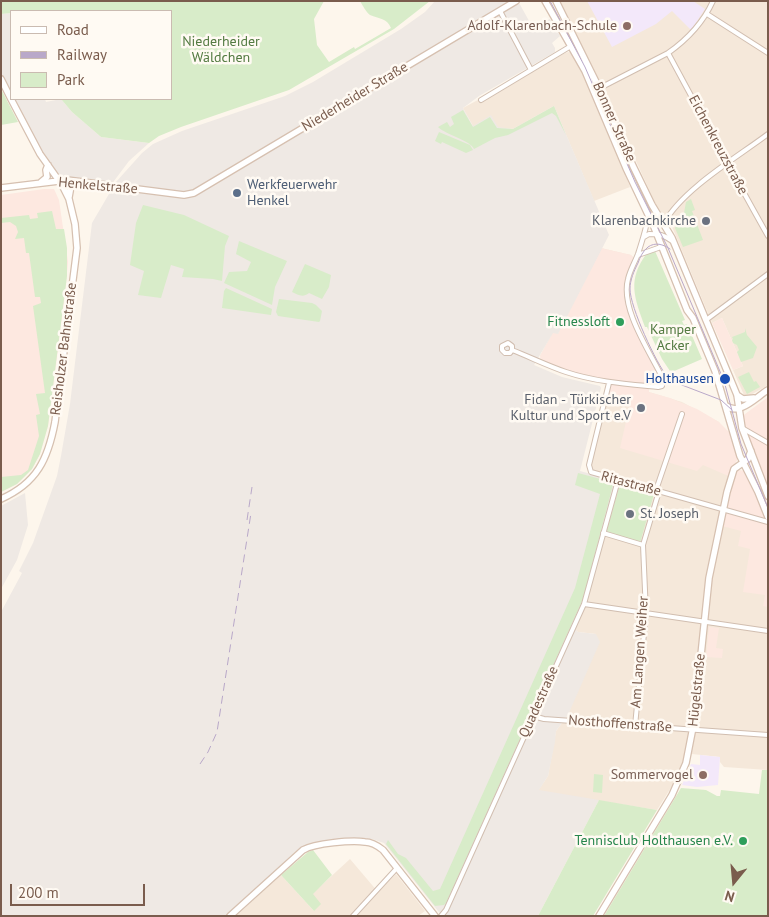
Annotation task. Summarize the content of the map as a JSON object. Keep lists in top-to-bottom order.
{
  "streets": {
    "main road": [
      "Niederheider Straße",
      "Bonner Straße",
      "Henkelstraße",
      "Reisholzer Bahnstraße",
      "Hügelstraße"
    ],
    "street": [
      "Eichenkreuzstraße",
      "Ritastraße",
      "Am Langen Weiher",
      "Quadestraße",
      "Nosthoffenstraße"
    ]
  },
  "crossings": [
    ["Niederheider Straße", "Henkelstraße"],
    ["Bonner Straße", "Hügelstraße"],
    ["Henkelstraße", "Reisholzer Bahnstraße"],
    ["Ritastraße", "Am Langen Weiher"],
    ["Ritastraße", "Hügelstraße"],
    ["Ritastraße", "Quadestraße"],
    ["Am Langen Weiher", "Nosthoffenstraße"],
    ["Hügelstraße", "Nosthoffenstraße"],
    ["Quadestraße", "Nosthoffenstraße"]
  ],
  "parks": ["Niederheider Wäldchen", "Kamper Acker"],
  "places": [
    "Adolf-Klarenbach-Schule",
    "Werkfeuerwehr Henkel",
    "Klarenbachkirche",
    "Fitnessloft",
    "Holthausen",
    "Fidan - Türkischer Kultur und Sport e.V",
    "St. Joseph",
    "Sommervogel",
    "Tennisclub Holthausen e.V."
  ],
  "legend": ["Road", "Railway", "Park"],
  "scale_bar": "200 m",
  "north": "bottom"
}
